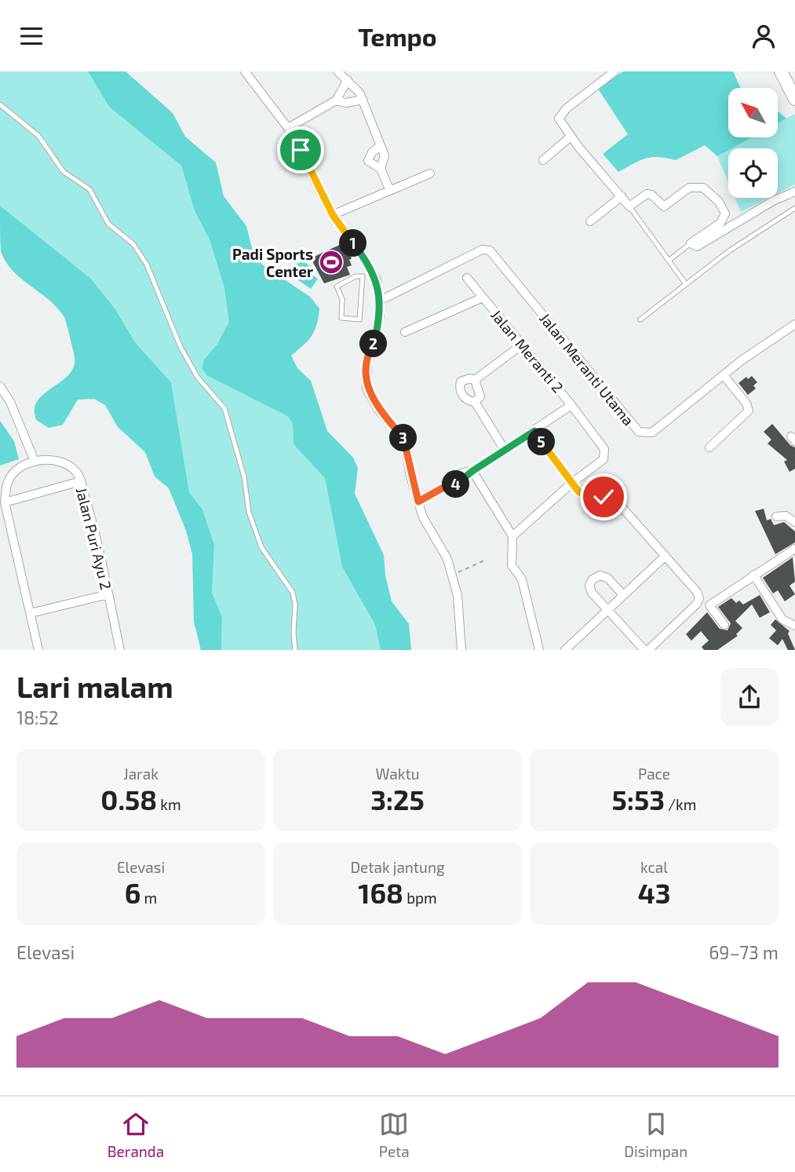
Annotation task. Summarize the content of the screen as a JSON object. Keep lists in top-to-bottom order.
{
  "streets": {
    "street": ["Jalan Meranti 2", "Jalan Meranti Utama", "Jalan Puri Ayu 2"]
  },
  "places": {
    "sports": ["Padi Sports Center"]
  },
  "north": "top left",
  "page": {
    "header": "Tempo",
    "pins": [
      "1",
      "2",
      "3",
      "5",
      "4"
    ],
    "heading": ["Lari malam", "18:52"],
    "stats": [
      ["Jarak", "0.58 km"],
      ["Waktu", "3:25"],
      ["Pace", "5:53 /km"],
      ["Elevasi", "6 m"],
      ["Detak jantung", "168 bpm"],
      ["kcal", "43"]
    ],
    "chart": ["Elevasi", "69–73 m"],
    "tabs": ["Beranda", "Peta", "Disimpan"]
  }
}
